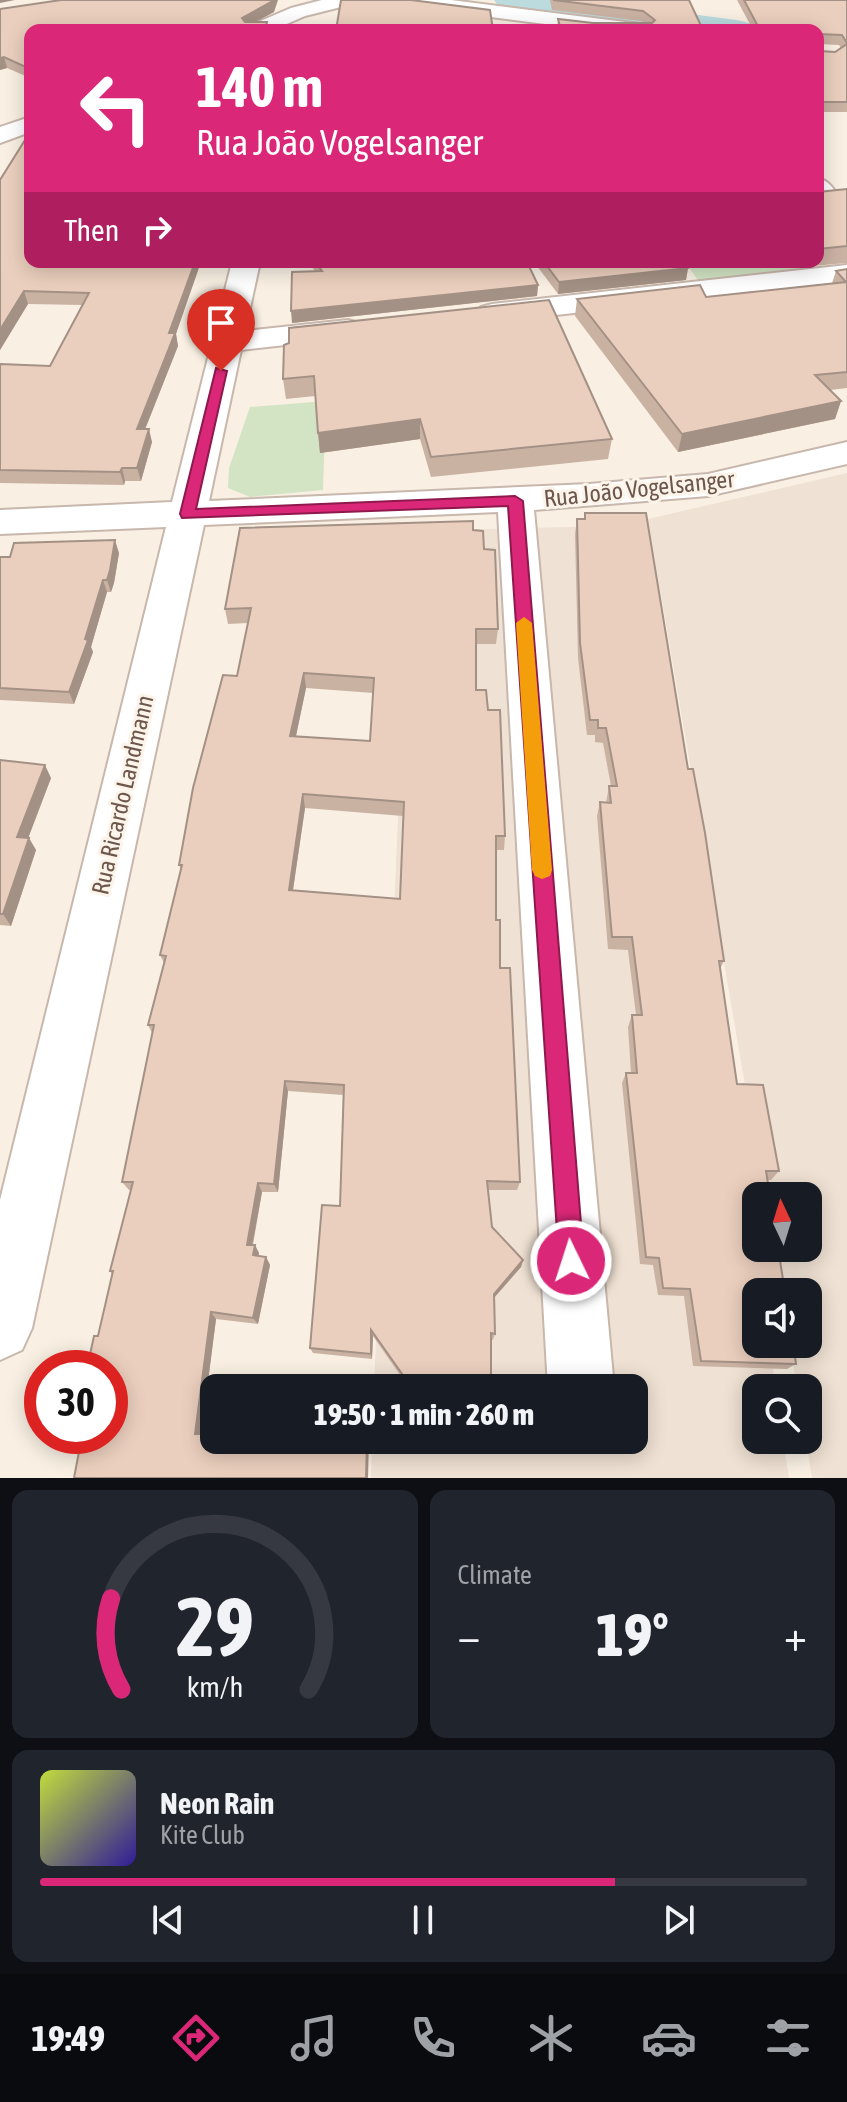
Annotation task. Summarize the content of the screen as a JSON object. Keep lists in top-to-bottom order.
{
  "streets": {
    "street": ["Rua João Vogelsanger", "Rua Ricardo Landmann"]
  },
  "crossings": [
    ["Rua João Vogelsanger", "Rua Ricardo Landmann"]
  ],
  "north": "top",
  "page": {
    "turn": ["140 m", "Rua João Vogelsanger"],
    "then": "Then",
    "limit": "30",
    "trip": "19:50 · 1 min · 260 m",
    "tile": "Climate",
    "heat": ["−", "19°", "+"],
    "song": ["Neon Rain", "Kite Club"],
    "tabs": "19:49",
    "gauge": ["29", "km/h"]
  }
}
